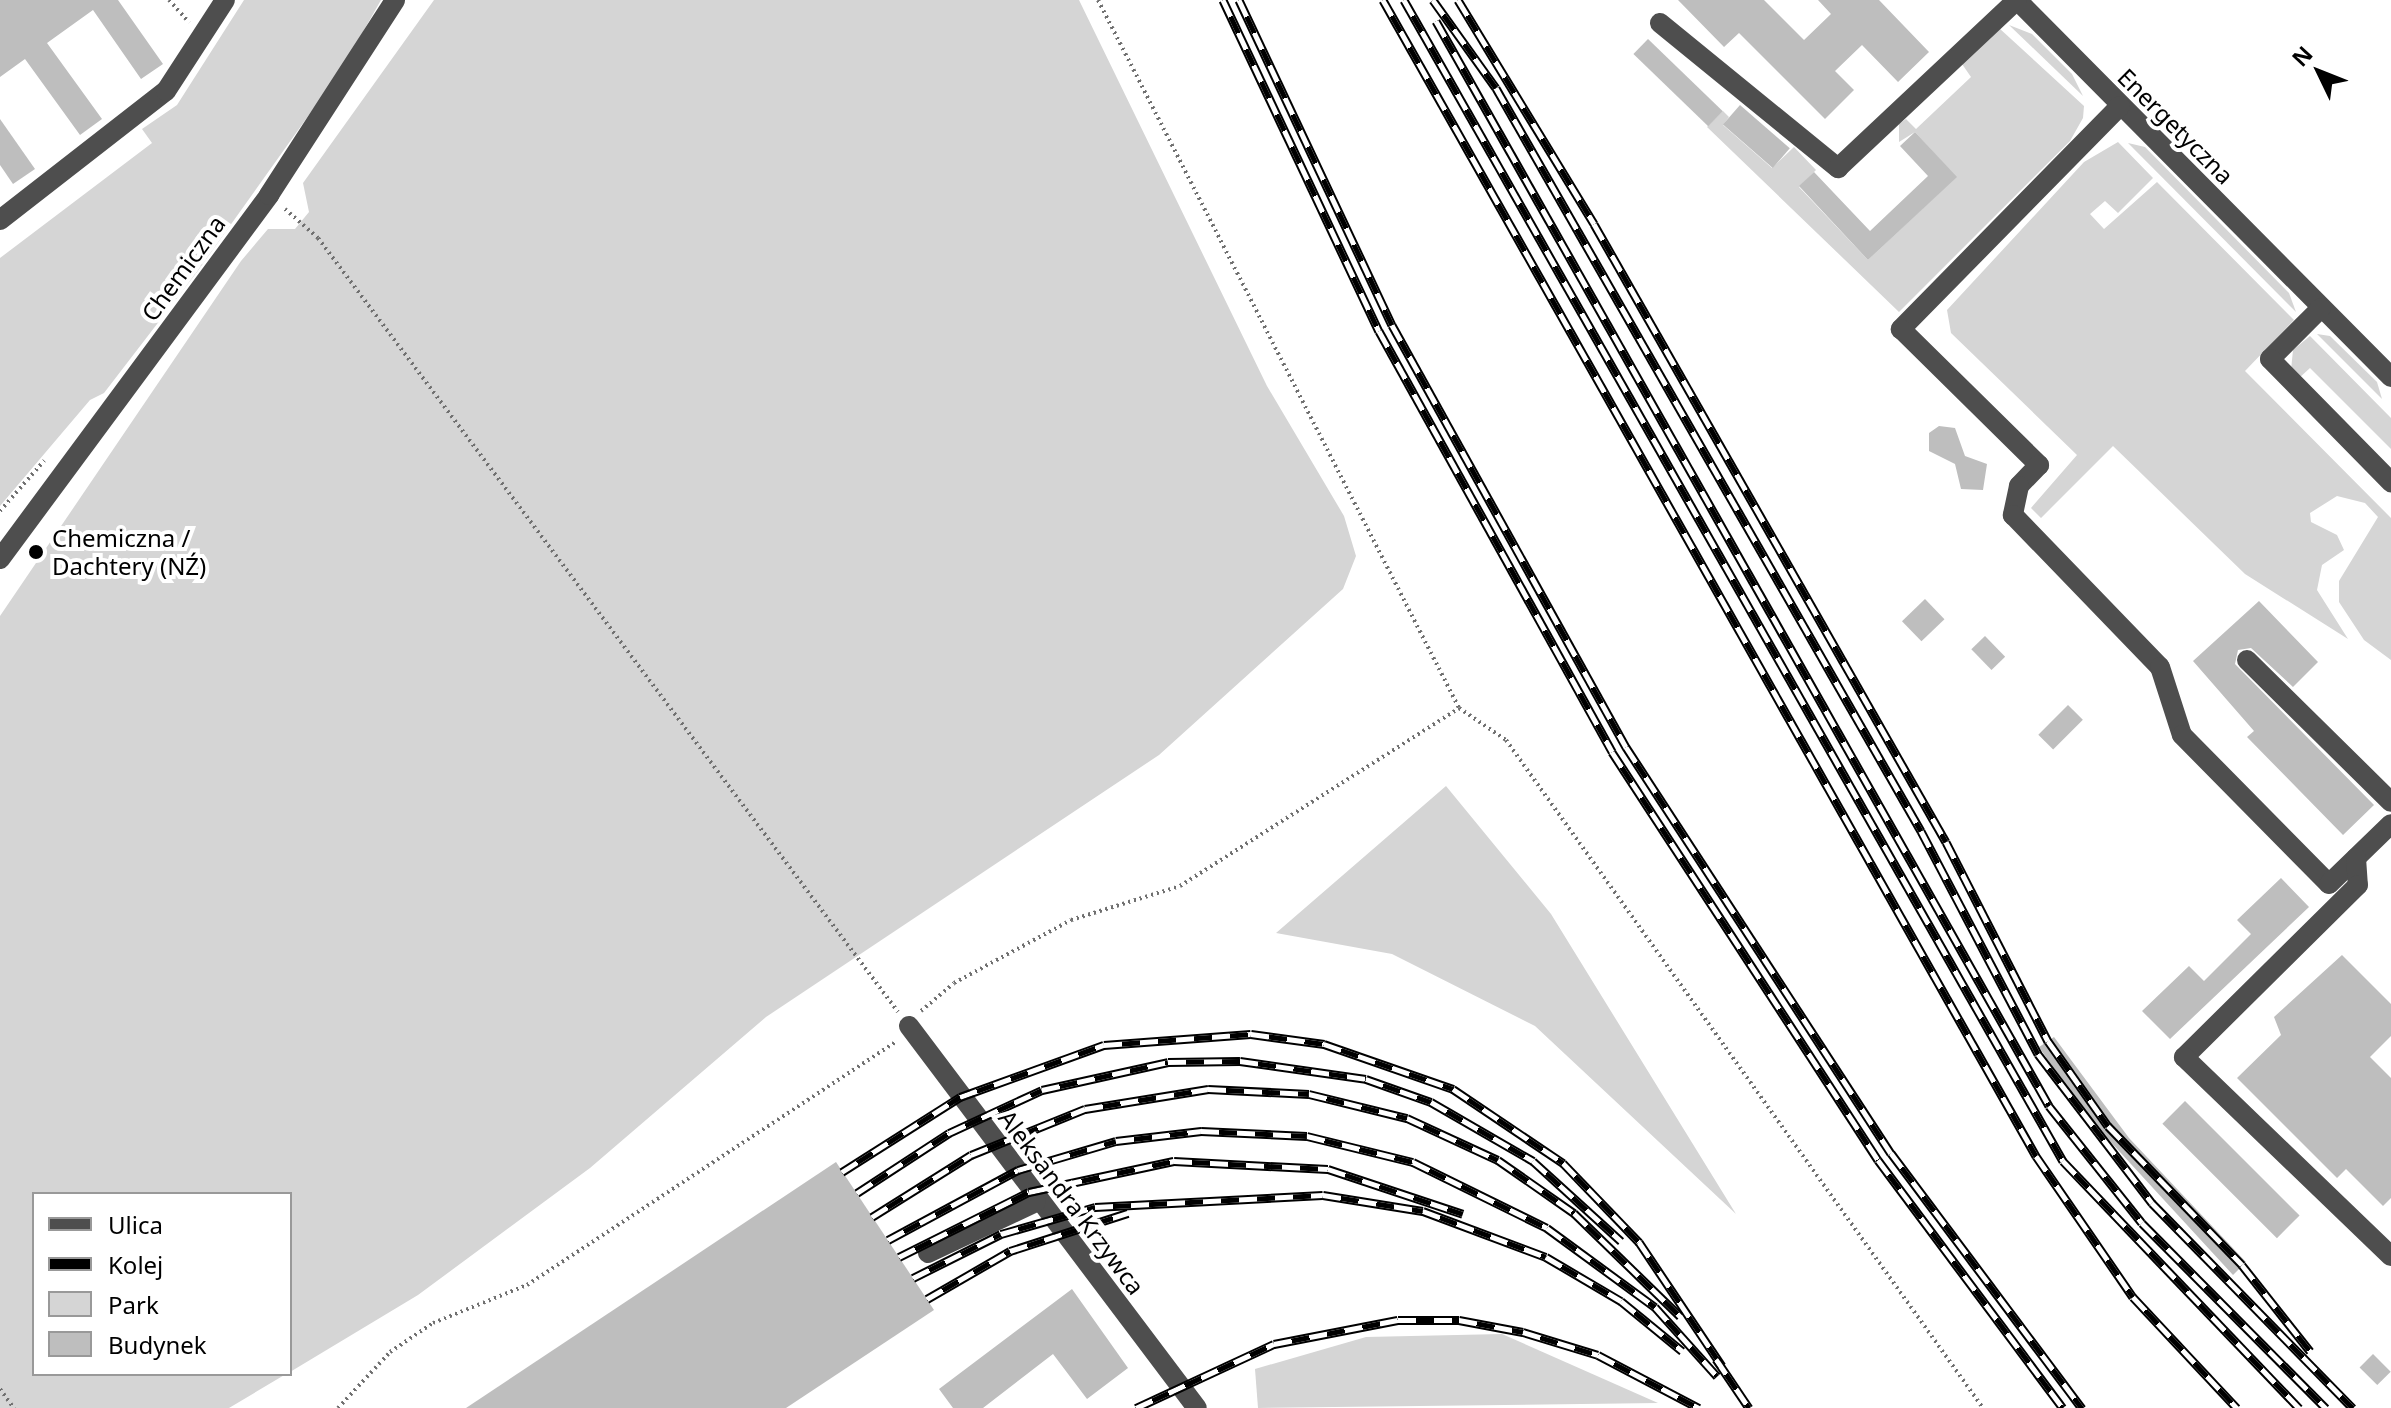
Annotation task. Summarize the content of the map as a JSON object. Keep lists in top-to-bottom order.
{
  "streets": {
    "street": ["Energetyczna", "Chemiczna", "Aleksandra Krzywca"]
  },
  "places": ["Chemiczna / Dachtery (NŹ)"],
  "legend": [
    "Ulica",
    "Kolej",
    "Park",
    "Budynek"
  ],
  "north": "top left"
}
